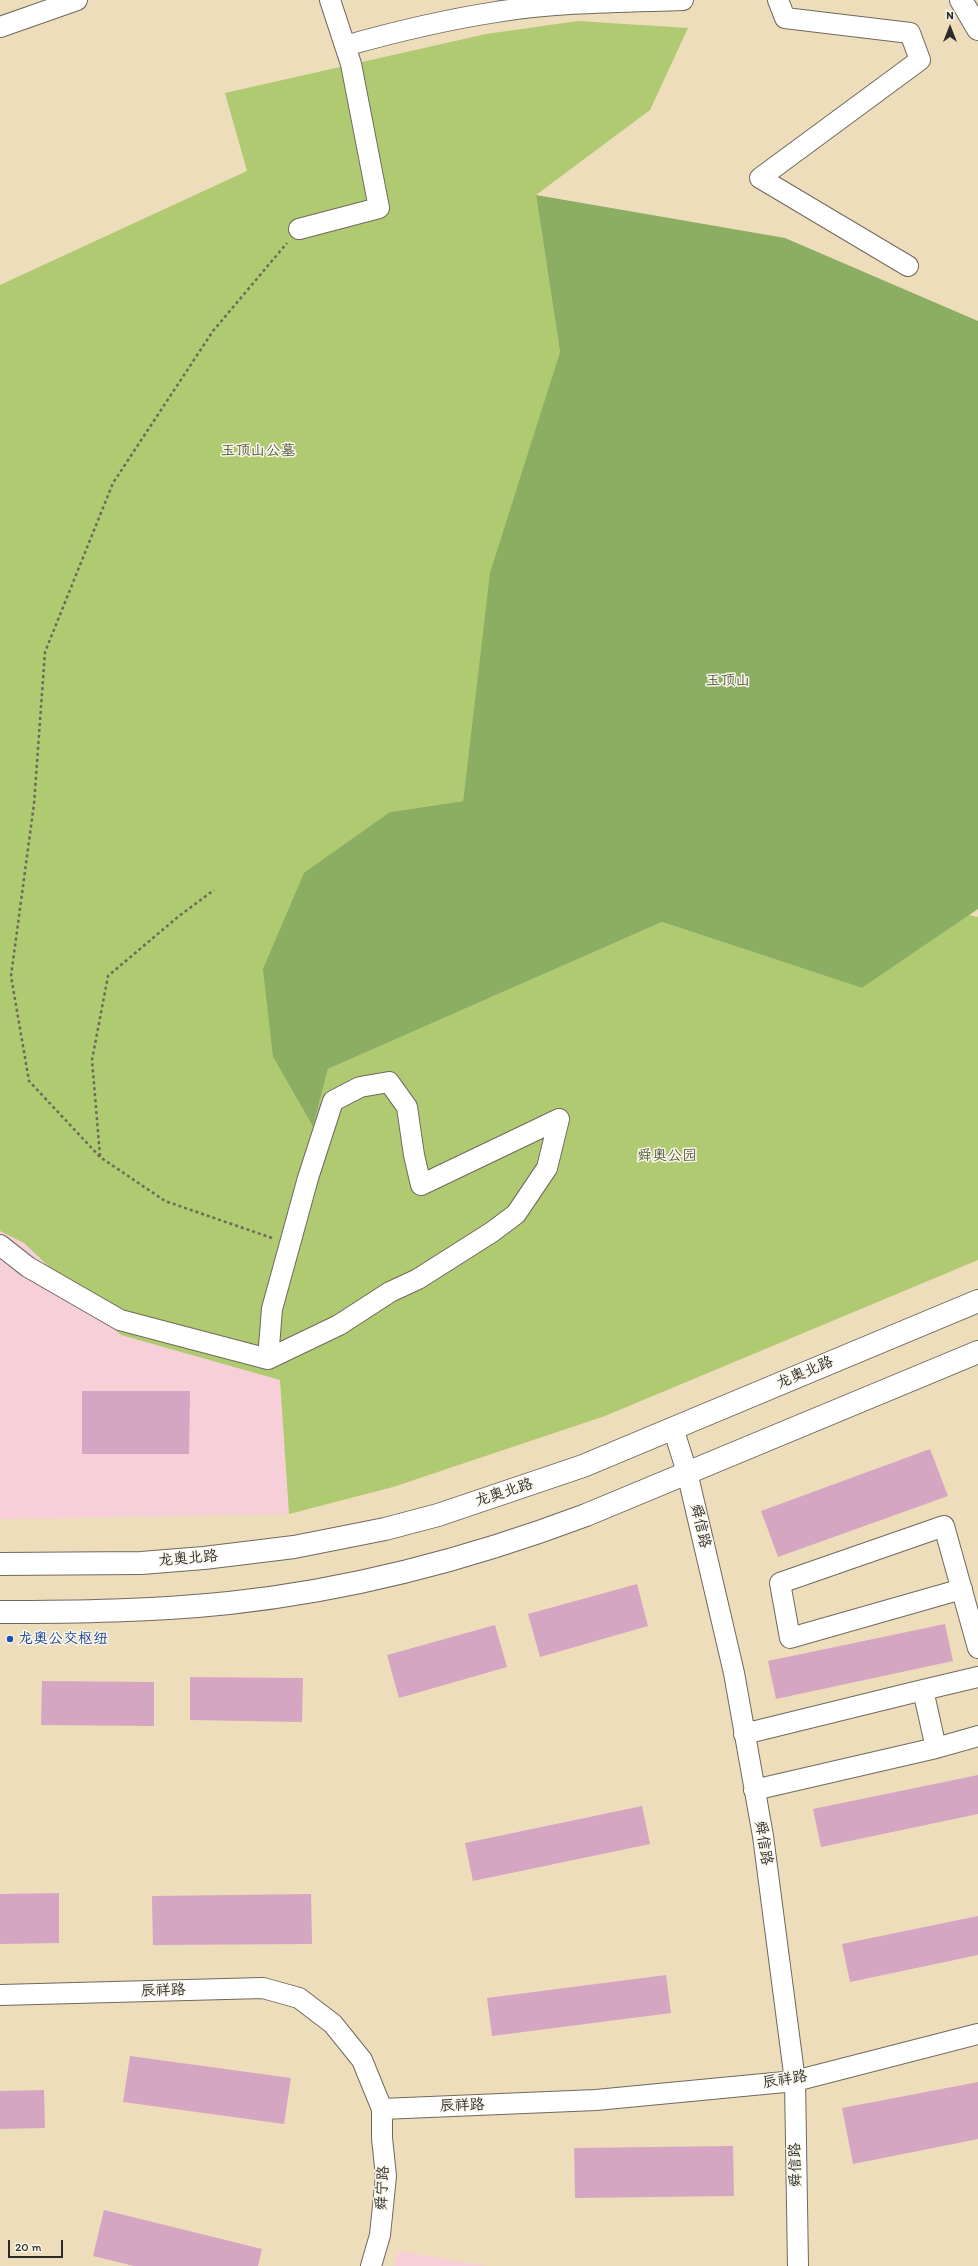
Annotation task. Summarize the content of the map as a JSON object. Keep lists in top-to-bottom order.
{
  "streets": {
    "main road": ["龙奥北路"],
    "street": ["舜信路", "辰祥路", "舜宁路"]
  },
  "crossings": [
    ["龙奥北路", "舜信路"],
    ["舜信路", "辰祥路"],
    ["辰祥路", "舜宁路"]
  ],
  "parks": ["玉顶山公墓", "玉顶山", "舜奥公园"],
  "places": ["龙奥公交枢纽"],
  "scale_bar": "20 m",
  "north": "top"
}
